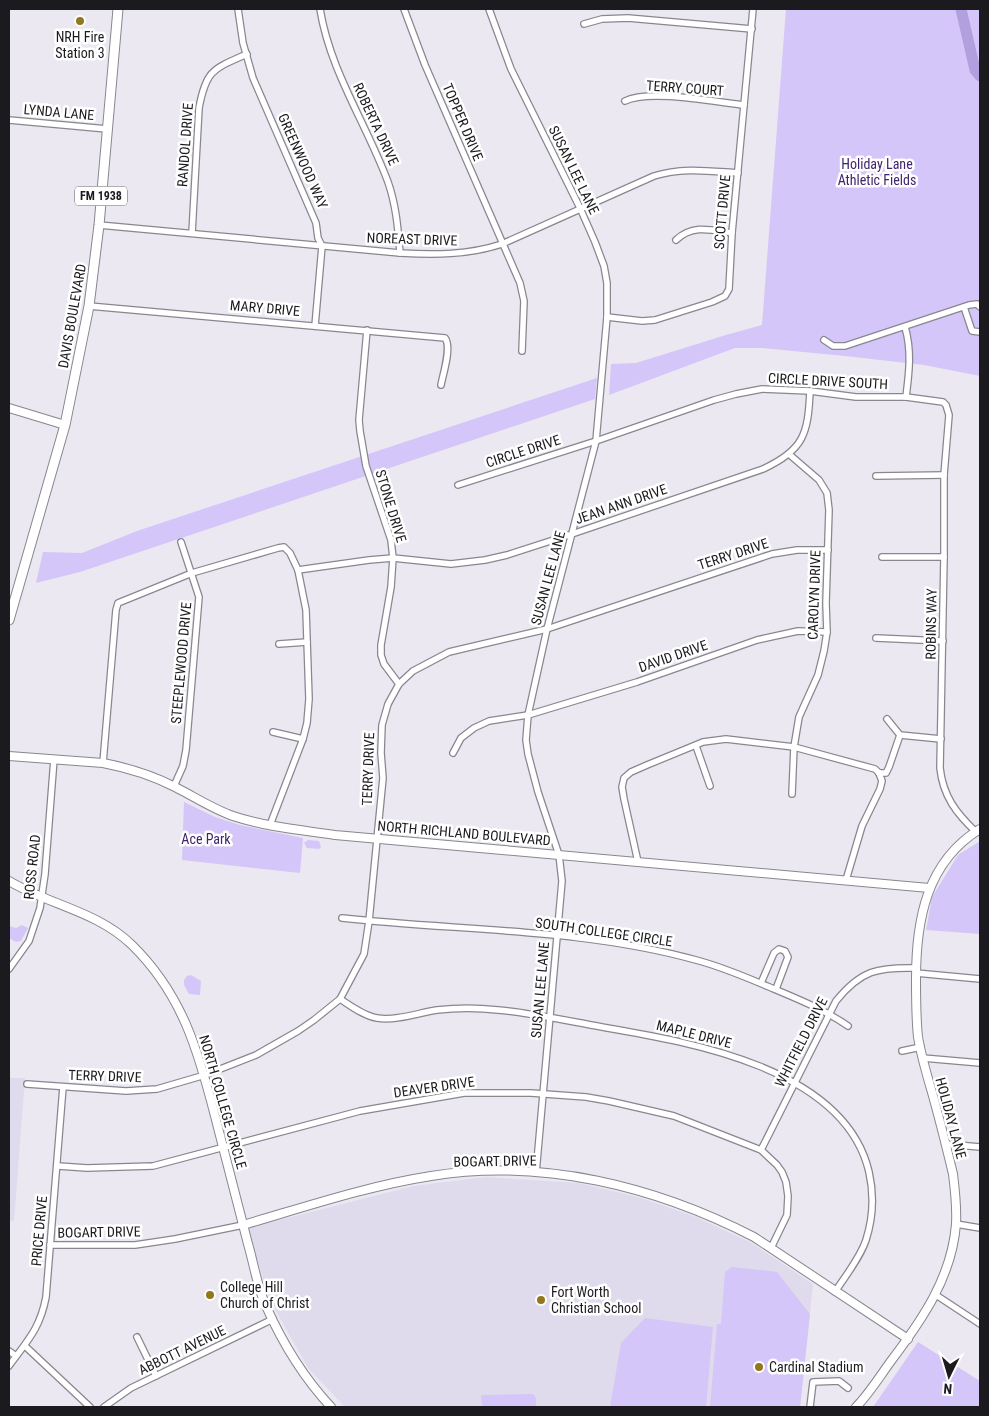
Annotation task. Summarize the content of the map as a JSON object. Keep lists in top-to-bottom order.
{
  "streets": {
    "main road": ["FM 1938", "DAVIS BOULEVARD"],
    "street": [
      "TERRY COURT",
      "LYNDA LANE",
      "TOPPER DRIVE",
      "ROBERTA DRIVE",
      "RANDOL DRIVE",
      "GREENWOOD WAY",
      "SUSAN LEE LANE",
      "SCOTT DRIVE",
      "NOREAST DRIVE",
      "MARY DRIVE",
      "CIRCLE DRIVE SOUTH",
      "CIRCLE DRIVE",
      "JEAN ANN DRIVE",
      "STONE DRIVE",
      "TERRY DRIVE",
      "CAROLYN DRIVE",
      "ROBINS WAY",
      "DAVID DRIVE",
      "STEEPLEWOOD DRIVE",
      "NORTH RICHLAND BOULEVARD",
      "ROSS ROAD",
      "SOUTH COLLEGE CIRCLE",
      "MAPLE DRIVE",
      "WHITFIELD DRIVE",
      "DEAVER DRIVE",
      "NORTH COLLEGE CIRCLE",
      "HOLIDAY LANE",
      "BOGART DRIVE",
      "PRICE DRIVE",
      "ABBOTT AVENUE"
    ]
  },
  "crossings": [
    ["TERRY COURT", "SCOTT DRIVE"],
    ["LYNDA LANE", "DAVIS BOULEVARD"],
    ["TOPPER DRIVE", "NOREAST DRIVE"],
    ["ROBERTA DRIVE", "NOREAST DRIVE"],
    ["RANDOL DRIVE", "GREENWOOD WAY"],
    ["RANDOL DRIVE", "NOREAST DRIVE"],
    ["GREENWOOD WAY", "NOREAST DRIVE"],
    ["GREENWOOD WAY", "MARY DRIVE"],
    ["SUSAN LEE LANE", "SCOTT DRIVE"],
    ["SUSAN LEE LANE", "NOREAST DRIVE"],
    ["SUSAN LEE LANE", "CIRCLE DRIVE SOUTH"],
    ["SUSAN LEE LANE", "CIRCLE DRIVE"],
    ["SUSAN LEE LANE", "JEAN ANN DRIVE"],
    ["SUSAN LEE LANE", "TERRY DRIVE"],
    ["SUSAN LEE LANE", "DAVID DRIVE"],
    ["SUSAN LEE LANE", "NORTH RICHLAND BOULEVARD"],
    ["SUSAN LEE LANE", "SOUTH COLLEGE CIRCLE"],
    ["SUSAN LEE LANE", "MAPLE DRIVE"],
    ["SUSAN LEE LANE", "DEAVER DRIVE"],
    ["SUSAN LEE LANE", "BOGART DRIVE"],
    ["SCOTT DRIVE", "NOREAST DRIVE"],
    ["NOREAST DRIVE", "DAVIS BOULEVARD"],
    ["MARY DRIVE", "DAVIS BOULEVARD"],
    ["MARY DRIVE", "STONE DRIVE"],
    ["CIRCLE DRIVE SOUTH", "CIRCLE DRIVE"],
    ["CIRCLE DRIVE SOUTH", "ROBINS WAY"],
    ["JEAN ANN DRIVE", "STONE DRIVE"],
    ["JEAN ANN DRIVE", "CAROLYN DRIVE"],
    ["STONE DRIVE", "TERRY DRIVE"],
    ["TERRY DRIVE", "CAROLYN DRIVE"],
    ["TERRY DRIVE", "NORTH RICHLAND BOULEVARD"],
    ["TERRY DRIVE", "SOUTH COLLEGE CIRCLE"],
    ["TERRY DRIVE", "MAPLE DRIVE"],
    ["TERRY DRIVE", "NORTH COLLEGE CIRCLE"],
    ["TERRY DRIVE", "PRICE DRIVE"],
    ["CAROLYN DRIVE", "DAVID DRIVE"],
    ["ROBINS WAY", "HOLIDAY LANE"],
    ["STEEPLEWOOD DRIVE", "NORTH RICHLAND BOULEVARD"],
    ["NORTH RICHLAND BOULEVARD", "ROSS ROAD"],
    ["NORTH RICHLAND BOULEVARD", "HOLIDAY LANE"],
    ["ROSS ROAD", "NORTH COLLEGE CIRCLE"],
    ["SOUTH COLLEGE CIRCLE", "WHITFIELD DRIVE"],
    ["MAPLE DRIVE", "WHITFIELD DRIVE"],
    ["MAPLE DRIVE", "BOGART DRIVE"],
    ["WHITFIELD DRIVE", "DEAVER DRIVE"],
    ["WHITFIELD DRIVE", "HOLIDAY LANE"],
    ["DEAVER DRIVE", "NORTH COLLEGE CIRCLE"],
    ["DEAVER DRIVE", "BOGART DRIVE"],
    ["DEAVER DRIVE", "PRICE DRIVE"],
    ["NORTH COLLEGE CIRCLE", "BOGART DRIVE"],
    ["NORTH COLLEGE CIRCLE", "ABBOTT AVENUE"],
    ["HOLIDAY LANE", "BOGART DRIVE"],
    ["BOGART DRIVE", "PRICE DRIVE"]
  ],
  "parks": ["Holiday Lane Athletic Fields", "Ace Park"],
  "places": [
    "NRH Fire Station 3",
    "College Hill Church of Christ",
    "Fort Worth Christian School",
    "Cardinal Stadium"
  ],
  "north": "bottom"
}
